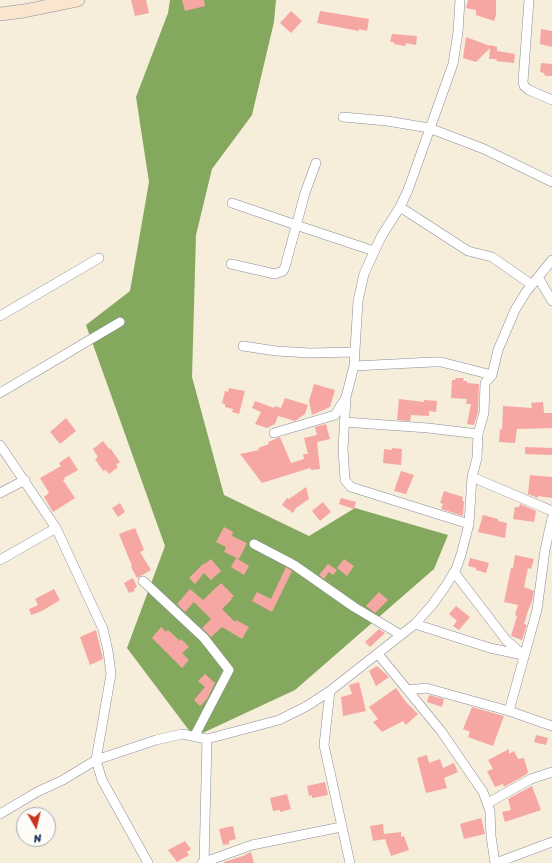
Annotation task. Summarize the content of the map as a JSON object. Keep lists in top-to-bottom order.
{
  "north": "bottom"
}
